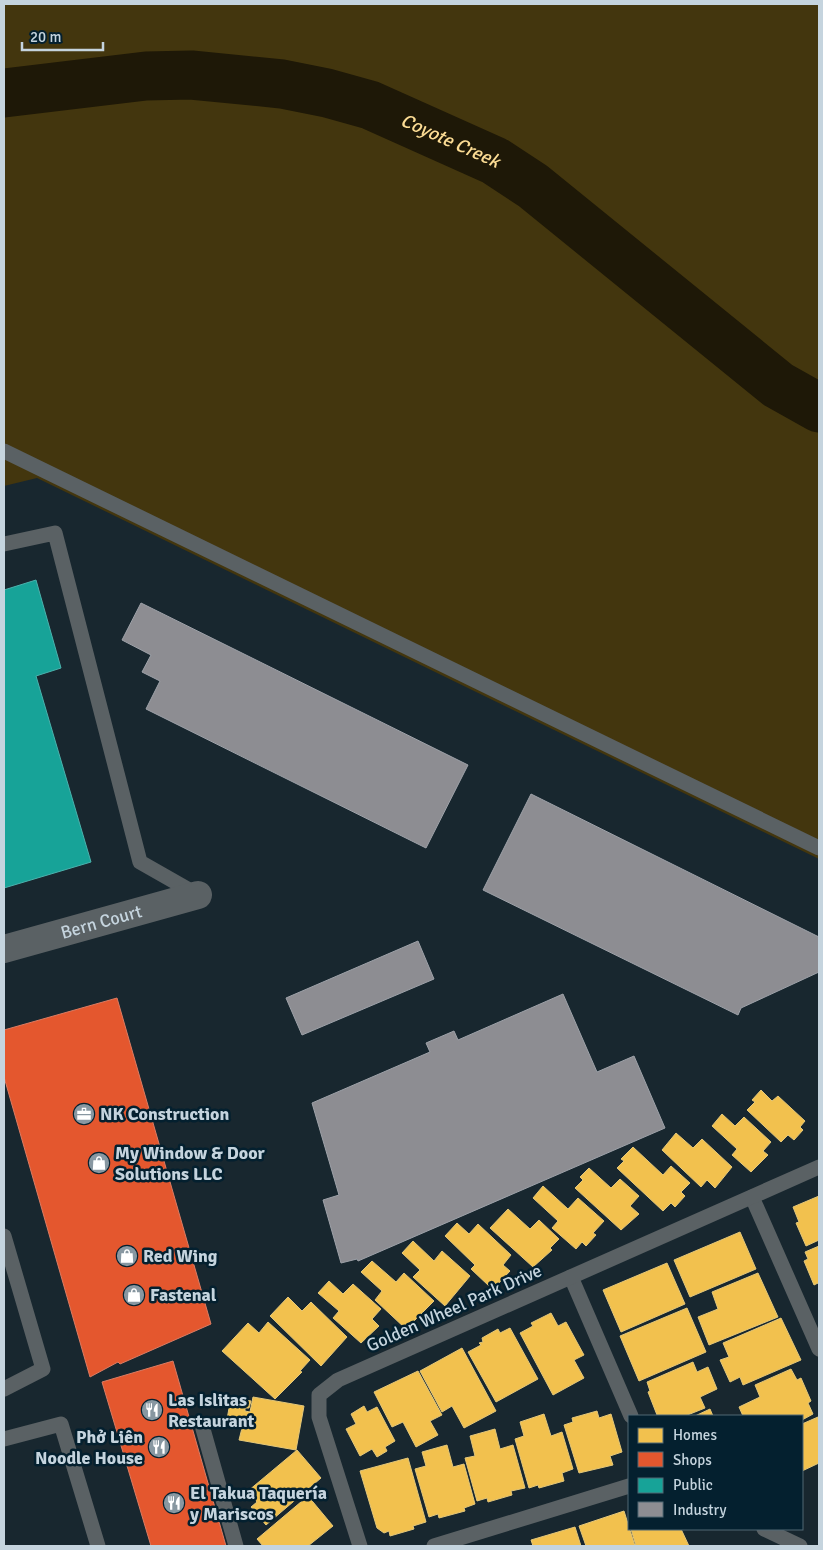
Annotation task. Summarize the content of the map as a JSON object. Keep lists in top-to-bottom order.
{
  "streets": {
    "street": ["Bern Court"],
    "lane": ["Golden Wheel Park Drive"]
  },
  "water": ["Coyote Creek"],
  "places": {
    "office": ["NK Construction"],
    "shop": ["My Window & Door Solutions LLC", "Red Wing", "Fastenal"],
    "restaurant": ["Las Islitas Restaurant", "Phở Liên Noodle House", "El Takua Taquería y Mariscos"]
  },
  "legend": [
    "Homes",
    "Shops",
    "Public",
    "Industry"
  ],
  "scale_bar": "20 m"
}
